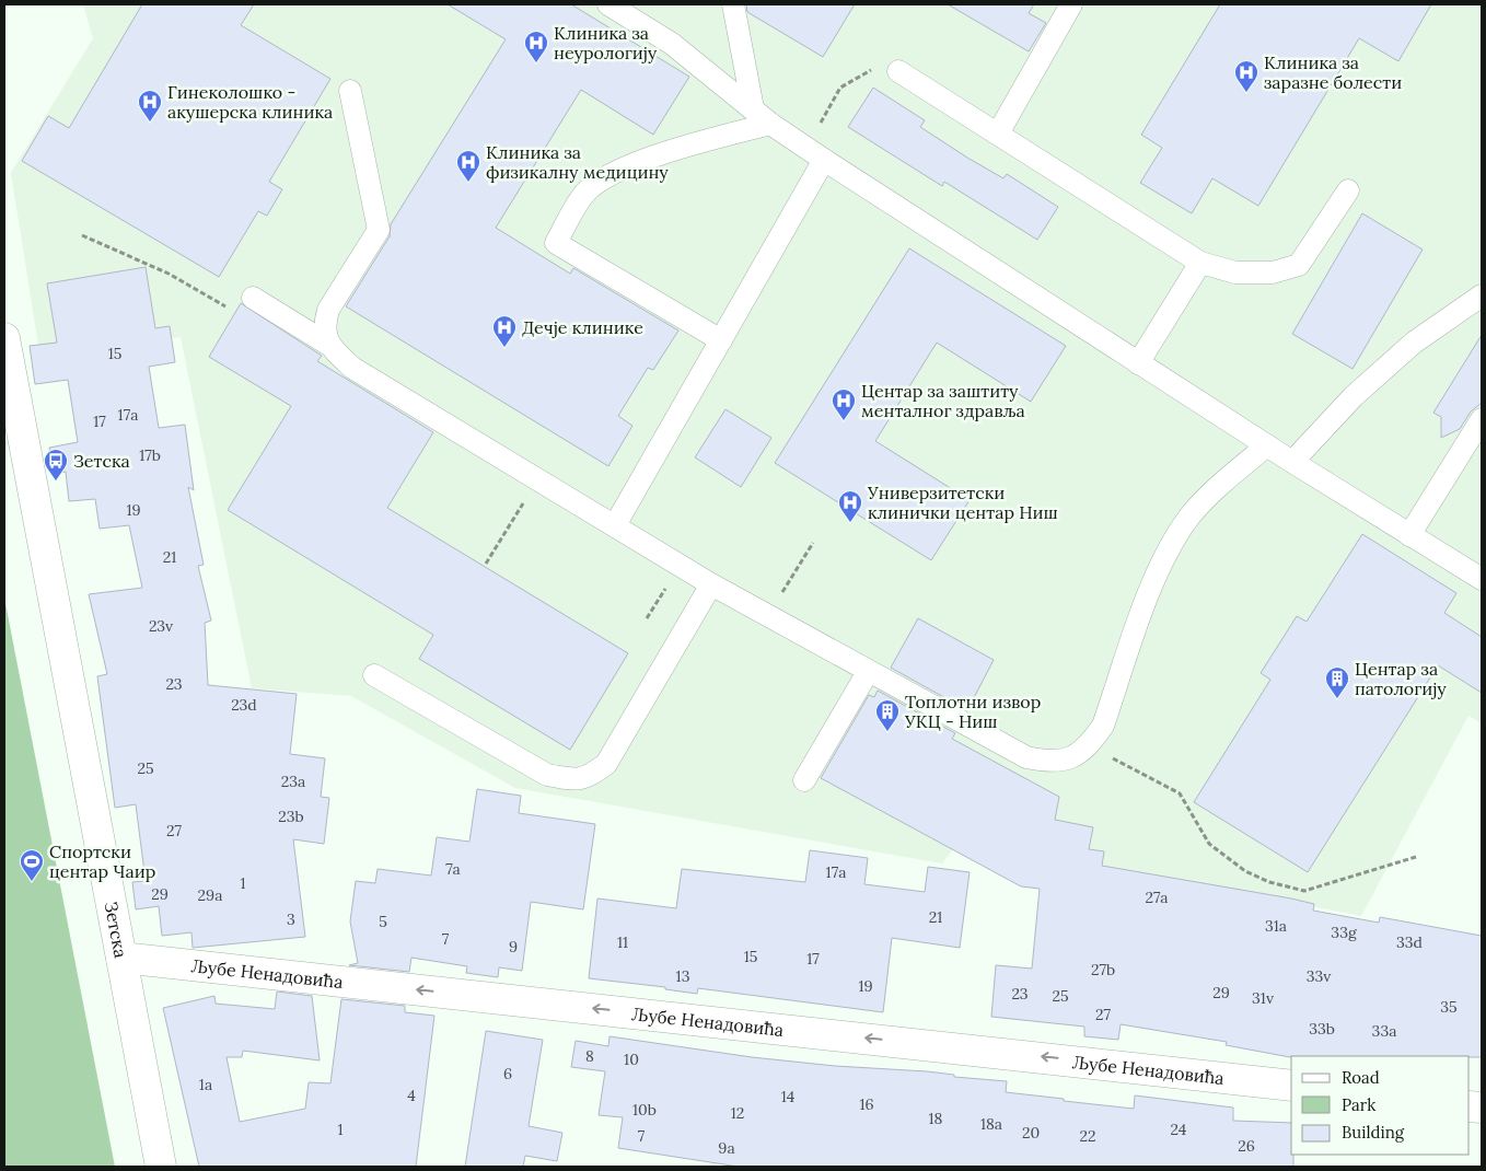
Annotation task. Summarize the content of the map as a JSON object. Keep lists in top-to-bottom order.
{
  "streets": {
    "street": ["Зетска", "Љубе Ненадовића"]
  },
  "crossings": [
    ["Зетска", "Љубе Ненадовића"]
  ],
  "one_way": ["Љубе Ненадовића"],
  "places": {
    "hospital": [
      "Клиника за неурологију",
      "Клиника за заразне болести",
      "Гинеколошко - акушерска клиника",
      "Клиника за физикалну медицину",
      "Дечје клинике",
      "Центар за заштиту менталног здравља",
      "Универзитетски клинички центар Ниш"
    ],
    "bus stop": ["Зетска"],
    "building": ["Центар за патологију", "Топлотни извор УКЦ - Ниш"],
    "sports": ["Спортски центар Чаир"]
  },
  "house_numbers": [
    "15",
    "17a",
    "17",
    "17b",
    "19",
    "21",
    "23v",
    "23",
    "23d",
    "25",
    "23a",
    "23b",
    "27",
    "7a",
    "17a",
    "1",
    "29",
    "29a",
    "27a",
    "21",
    "3",
    "5",
    "31a",
    "33g",
    "7",
    "11",
    "33d",
    "9",
    "15",
    "17",
    "27b",
    "13",
    "33v",
    "19",
    "29",
    "23",
    "25",
    "31v",
    "35",
    "27",
    "33b",
    "33a",
    "8",
    "10",
    "6",
    "1a",
    "4",
    "14",
    "16",
    "10b",
    "12",
    "18",
    "18a",
    "1",
    "24",
    "20",
    "7",
    "22",
    "26",
    "9a"
  ],
  "legend": ["Road", "Park", "Building"]
}
